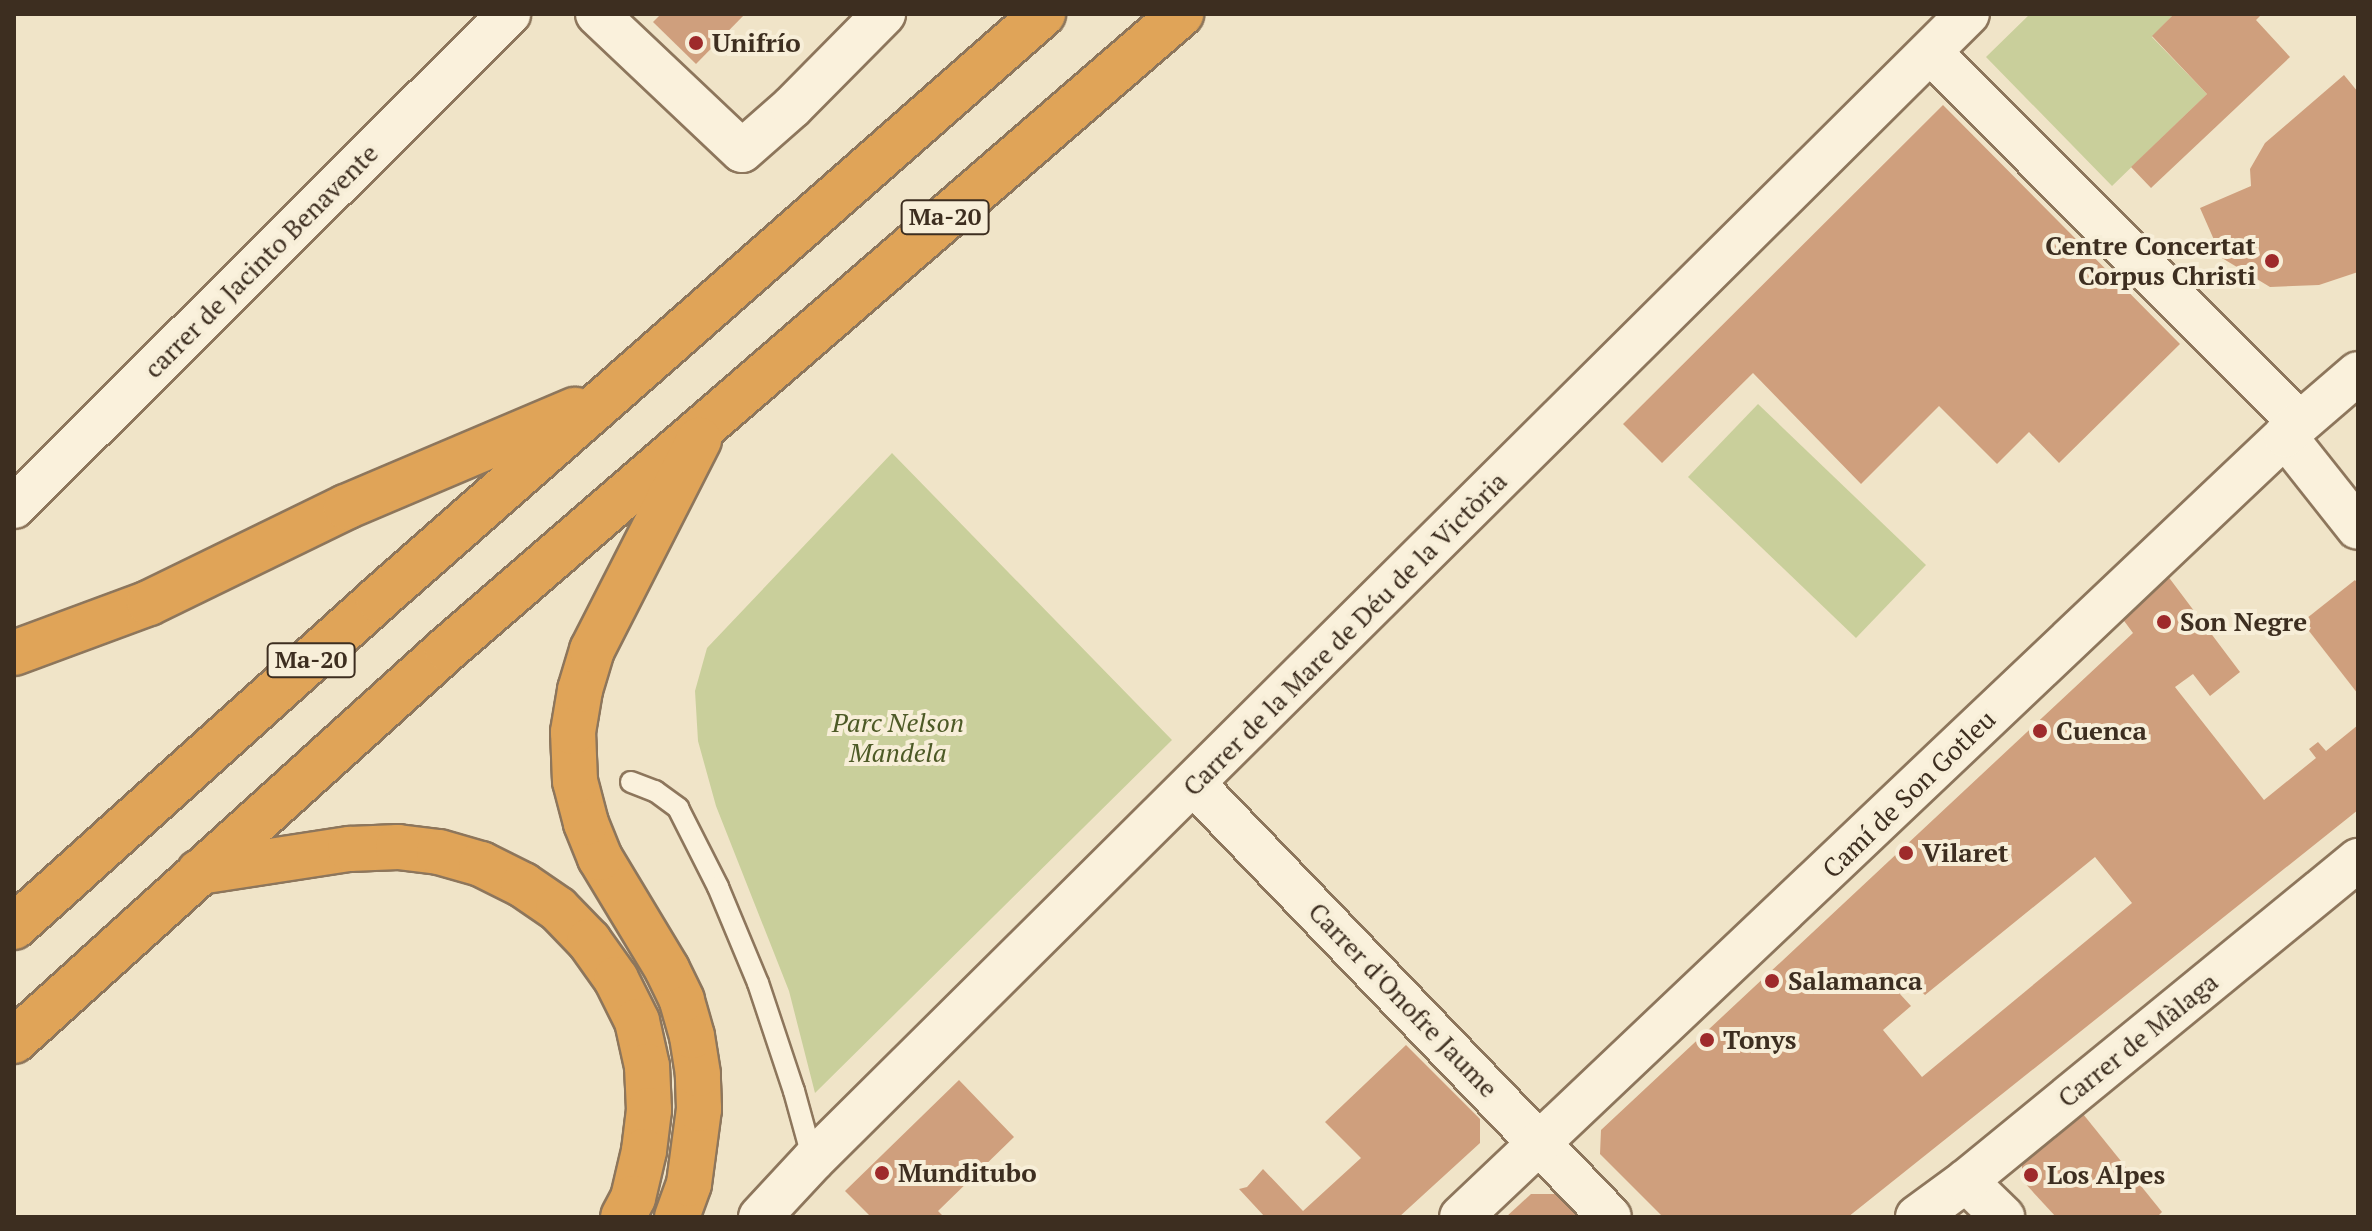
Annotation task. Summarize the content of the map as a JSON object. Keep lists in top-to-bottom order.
{
  "streets": {
    "highway": ["Ma-20"],
    "street": [
      "carrer de Jacinto Benavente",
      "Carrer de la Mare de Déu de la Victòria",
      "Camí de Son Gotleu",
      "Carrer d'Onofre Jaume",
      "Carrer de Màlaga"
    ]
  },
  "crossings": [
    ["Carrer de la Mare de Déu de la Victòria", "Carrer d'Onofre Jaume"],
    ["Camí de Son Gotleu", "Carrer d'Onofre Jaume"]
  ],
  "parks": ["Parc Nelson Mandela"],
  "places": [
    "Unifrío",
    "Centre Concertat Corpus Christi",
    "Son Negre",
    "Cuenca",
    "Vilaret",
    "Salamanca",
    "Tonys",
    "Munditubo",
    "Los Alpes"
  ]
}
